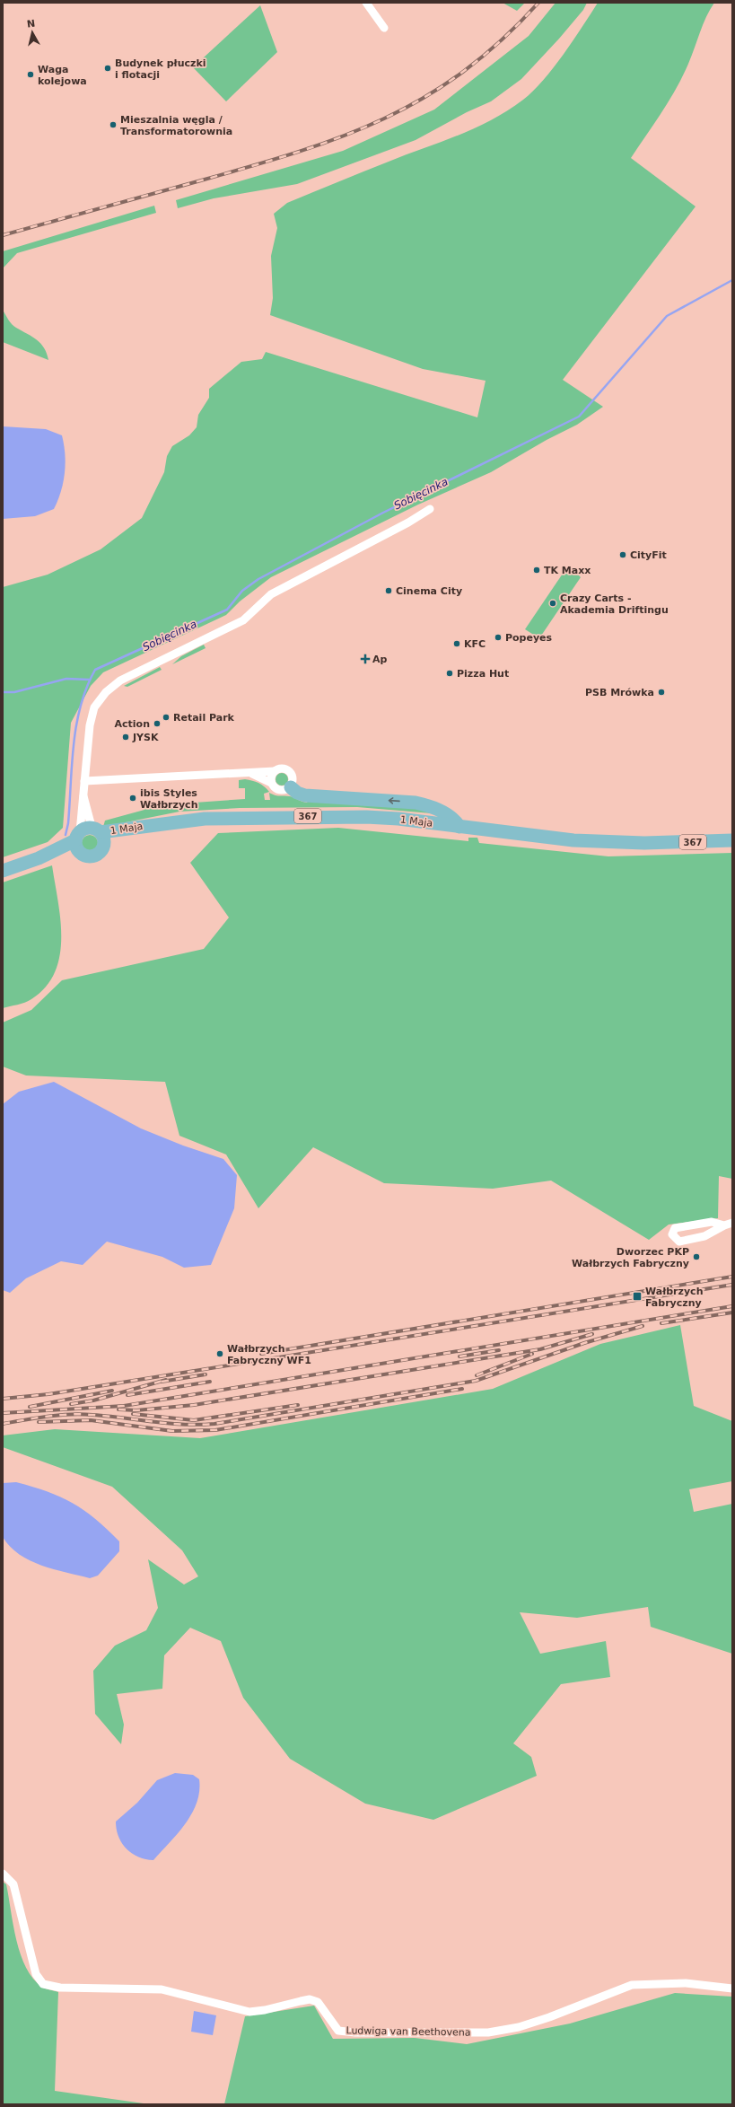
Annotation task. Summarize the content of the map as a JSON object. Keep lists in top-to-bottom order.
{
  "streets": {
    "main road": ["367", "1 Maja"],
    "street": ["Ludwiga van Beethovena"]
  },
  "crossings": [
    ["367", "1 Maja"]
  ],
  "water": ["Sobięcinka"],
  "places": {
    "other": [
      "Budynek płuczki i flotacji",
      "Waga kolejowa",
      "Mieszalnia węgla / Transformatorownia",
      "CityFit",
      "TK Maxx",
      "Cinema City",
      "Crazy Carts - Akademia Driftingu",
      "Popeyes",
      "KFC",
      "Pizza Hut",
      "PSB Mrówka",
      "Retail Park",
      "Action",
      "JYSK",
      "ibis Styles Wałbrzych",
      "Dworzec PKP Wałbrzych Fabryczny",
      "Wałbrzych Fabryczny WF1"
    ],
    "health": ["Ap"],
    "transit": ["Wałbrzych Fabryczny"]
  },
  "north": "top"
}
